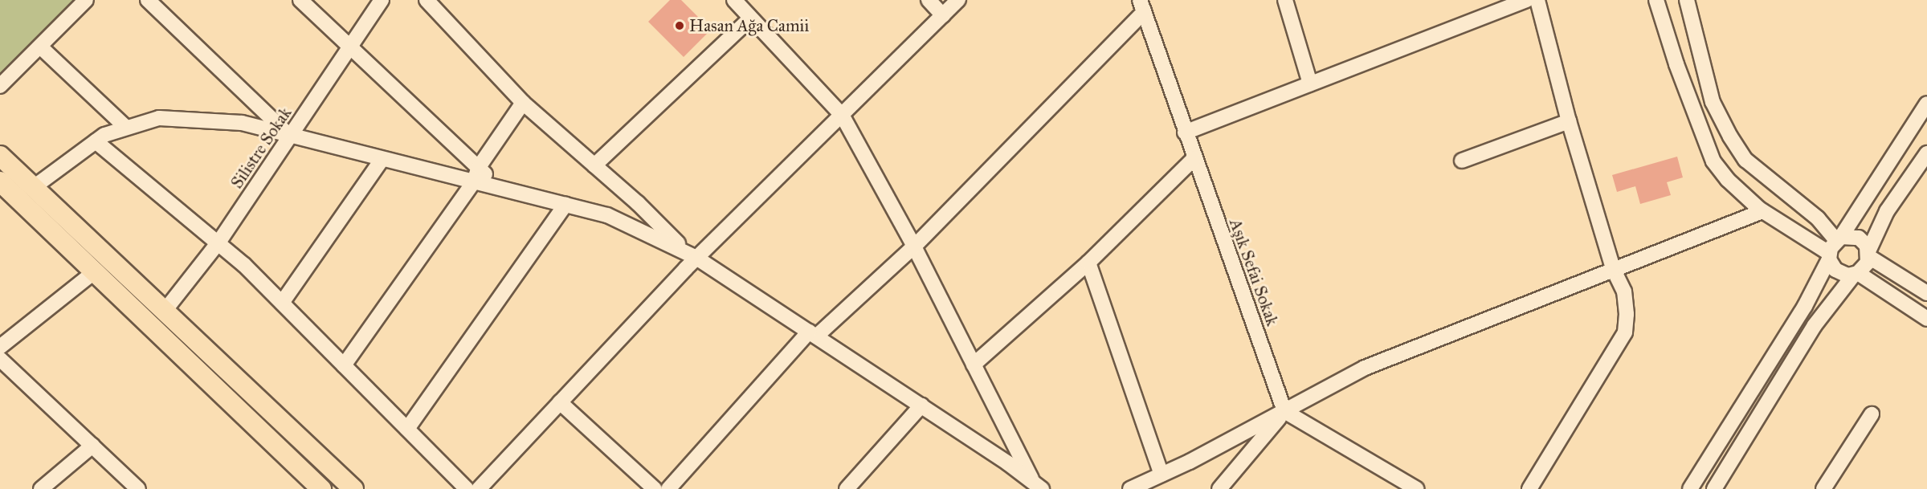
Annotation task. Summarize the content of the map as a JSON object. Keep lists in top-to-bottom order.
{
  "streets": {
    "street": ["Silistre Sokak", "Aşık Sefai Sokak"]
  },
  "places": ["Hasan Ağa Camii"]
}
